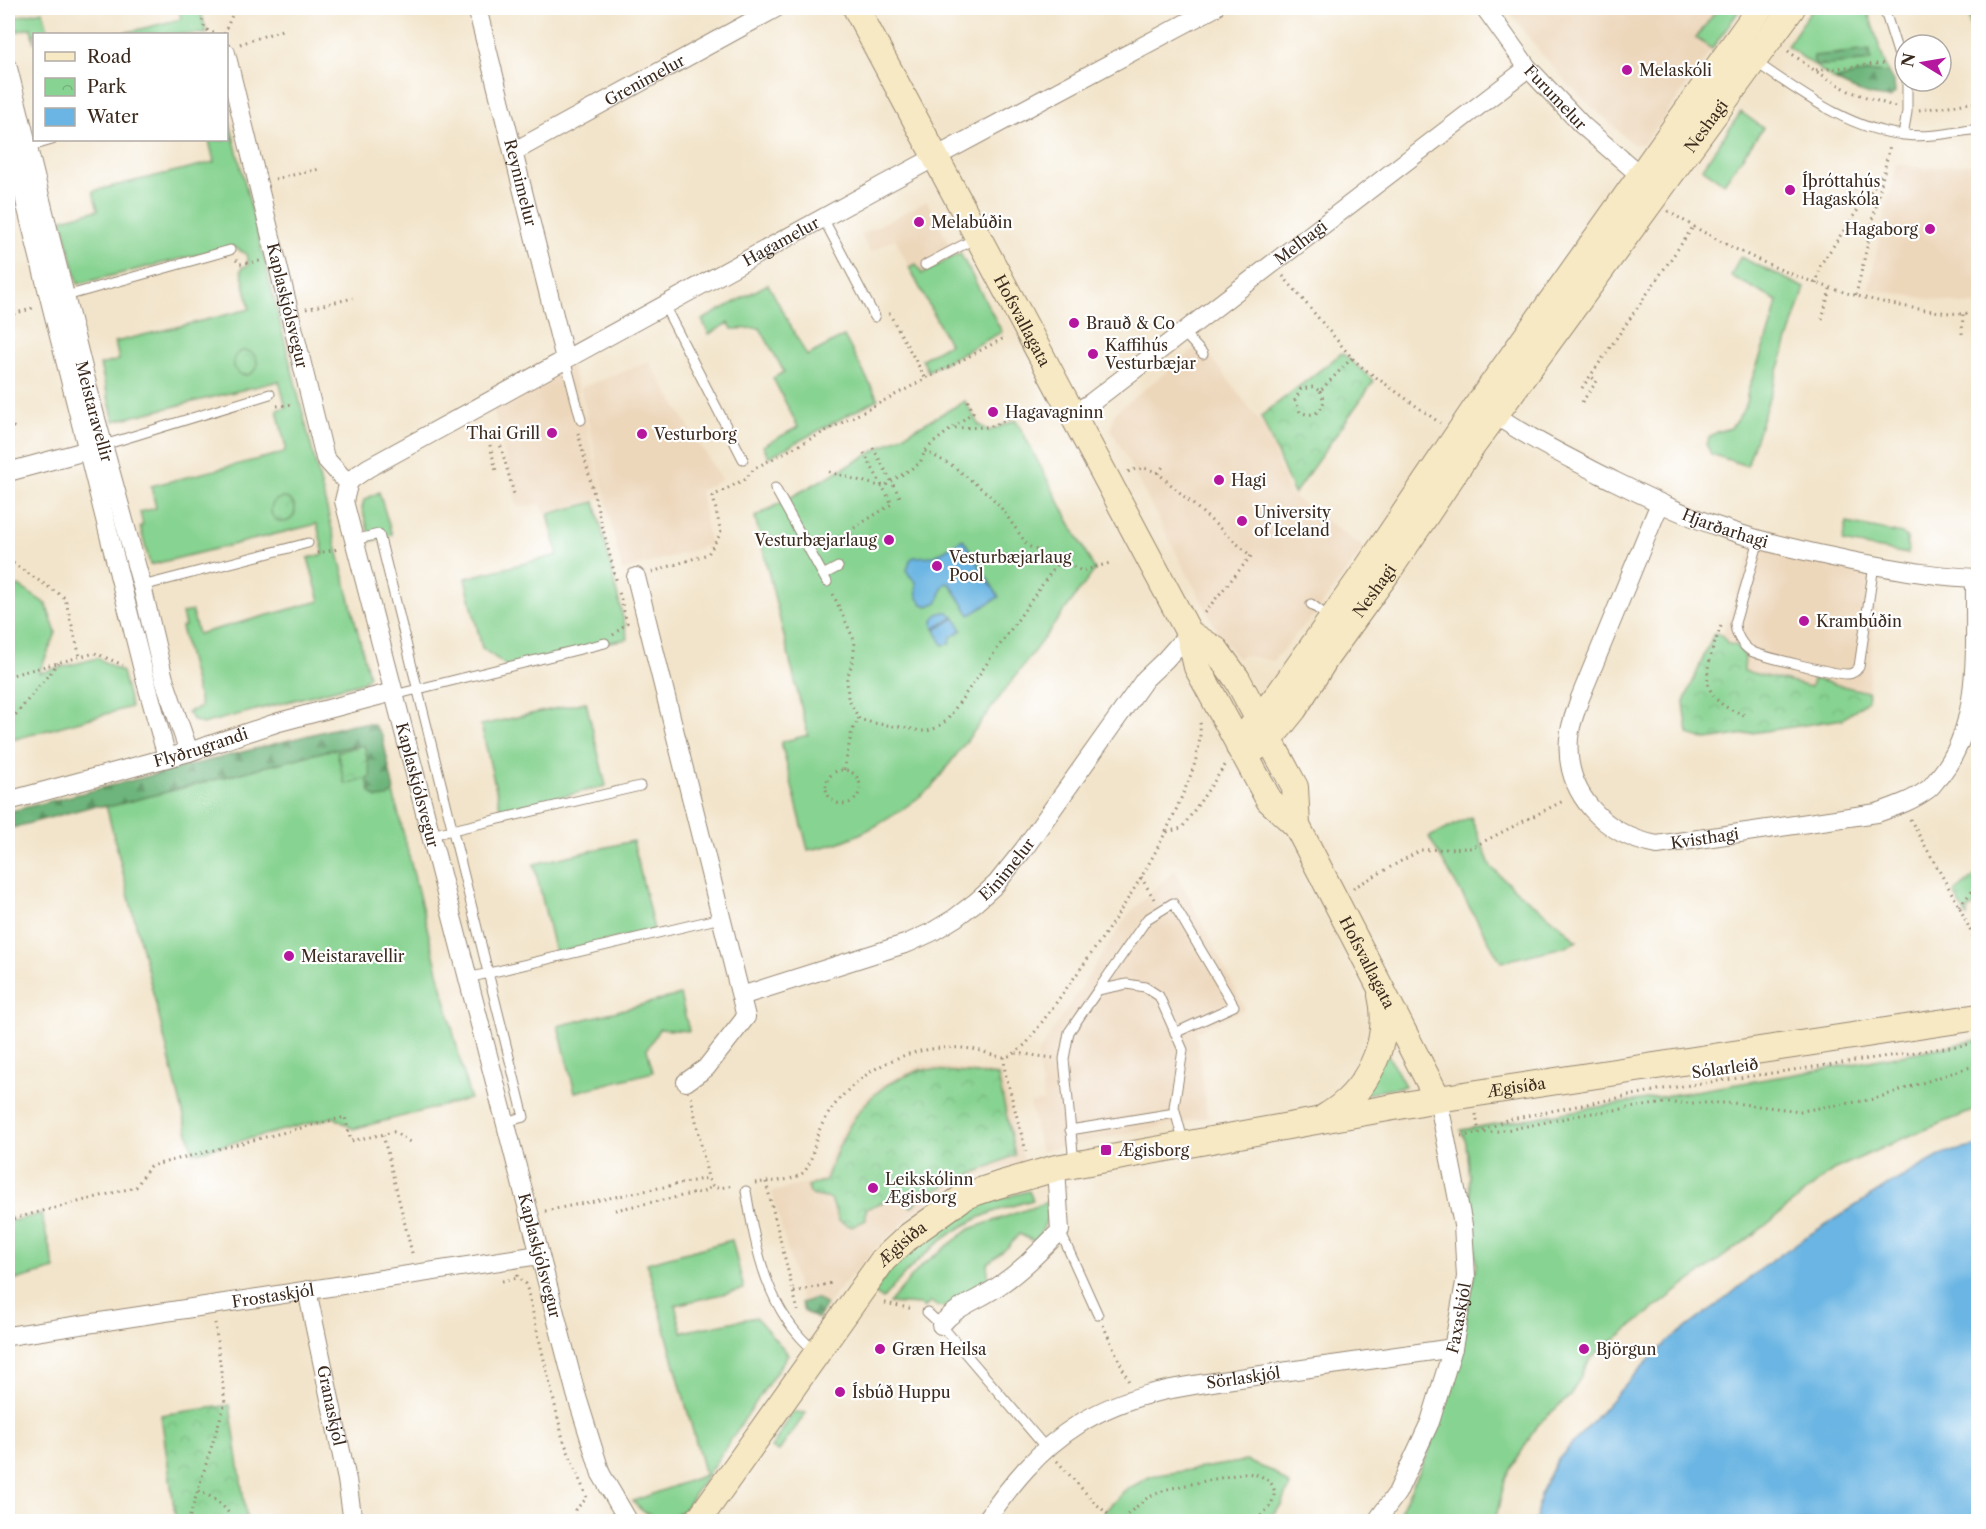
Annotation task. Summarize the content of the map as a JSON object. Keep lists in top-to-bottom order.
{
  "streets": {
    "street": [
      "Grenimelur",
      "Furumelur",
      "Neshagi",
      "Reynimelur",
      "Hagamelur",
      "Melhagi",
      "Kaplaskjólsvegur",
      "Hofsvallagata",
      "Meistaravellir",
      "Hjarðarhagi",
      "Flyðrugrandi",
      "Kvisthagi",
      "Einimelur",
      "Ægisíða",
      "Frostaskjól",
      "Faxaskjól",
      "Sörlaskjól",
      "Granaskjól"
    ],
    "path": ["Sólarleið"]
  },
  "crossings": [
    ["Grenimelur", "Reynimelur"],
    ["Furumelur", "Neshagi"],
    ["Furumelur", "Melhagi"],
    ["Neshagi", "Hofsvallagata"],
    ["Neshagi", "Hjarðarhagi"],
    ["Reynimelur", "Hagamelur"],
    ["Hagamelur", "Kaplaskjólsvegur"],
    ["Hagamelur", "Hofsvallagata"],
    ["Melhagi", "Hofsvallagata"],
    ["Kaplaskjólsvegur", "Flyðrugrandi"],
    ["Kaplaskjólsvegur", "Frostaskjól"],
    ["Hofsvallagata", "Einimelur"],
    ["Hofsvallagata", "Ægisíða"],
    ["Hofsvallagata", "Faxaskjól"],
    ["Meistaravellir", "Flyðrugrandi"],
    ["Hjarðarhagi", "Kvisthagi"],
    ["Ægisíða", "Faxaskjól"],
    ["Frostaskjól", "Granaskjól"],
    ["Faxaskjól", "Sörlaskjól"]
  ],
  "places": {
    "other": [
      "Melaskóli",
      "Íþróttahús Hagaskóla",
      "Melabúðin",
      "Hagaborg",
      "Brauð & Co",
      "Kaffihús Vesturbæjar",
      "Hagavagninn",
      "Thai Grill",
      "Vesturborg",
      "Hagi",
      "University of Iceland",
      "Vesturbæjarlaug",
      "Vesturbæjarlaug Pool",
      "Krambúðin",
      "Meistaravellir",
      "Leikskólinn Ægisborg",
      "Græn Heilsa",
      "Björgun",
      "Ísbúð Huppu"
    ],
    "transit": ["Ægisborg"]
  },
  "legend": ["Road", "Park", "Water"],
  "north": "left"
}
